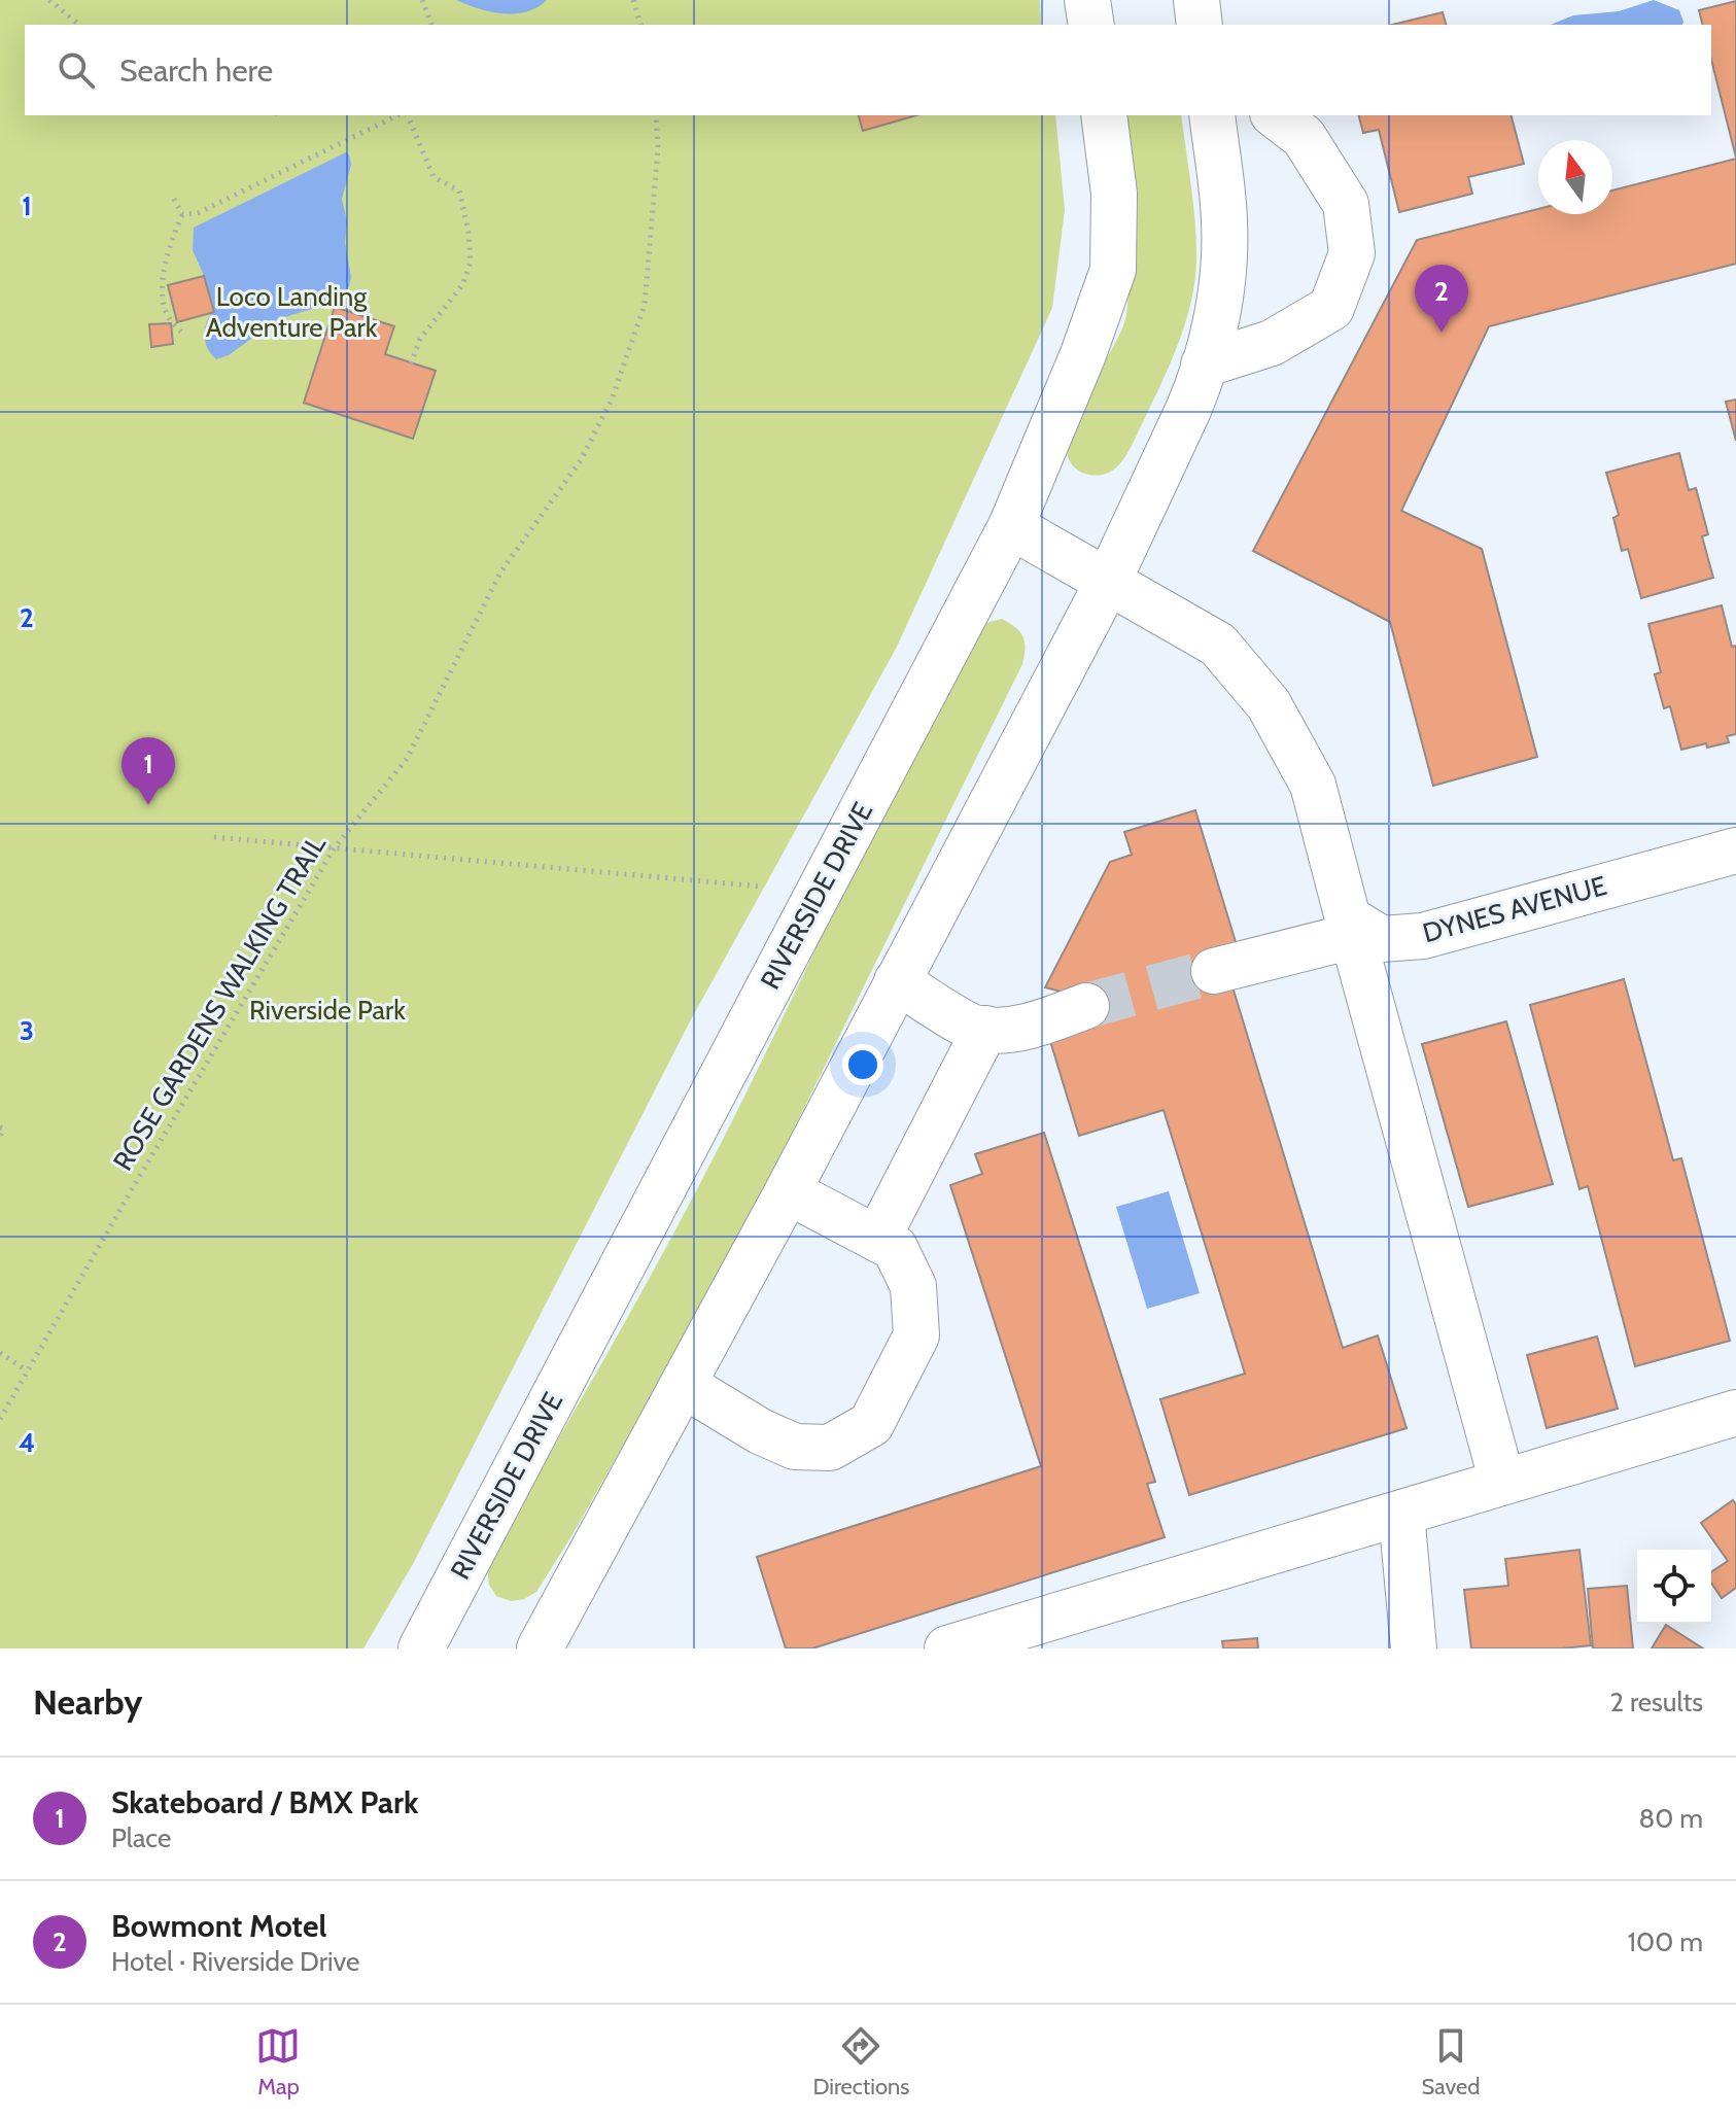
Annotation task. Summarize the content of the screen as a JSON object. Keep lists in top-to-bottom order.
{
  "streets": {
    "street": ["RIVERSIDE DRIVE", "DYNES AVENUE"],
    "path": ["ROSE GARDENS WALKING TRAIL"]
  },
  "parks": ["Loco Landing Adventure Park", "Riverside Park"],
  "north": "top",
  "page": {
    "search": "Search here",
    "pins": ["2", "1"],
    "heading": ["Nearby", "2 results"],
    "list": [
      {
        "mark": "1",
        "name": "Skateboard / BMX Park",
        "note": "Place",
        "value": "80 m"
      },
      {
        "mark": "2",
        "name": "Bowmont Motel",
        "note": "Hotel · Riverside Drive",
        "value": "100 m"
      }
    ],
    "nav": ["Map", "Directions", "Saved"]
  },
  "grid": {
    "rows": [
      "1",
      "2",
      "3",
      "4"
    ]
  }
}
